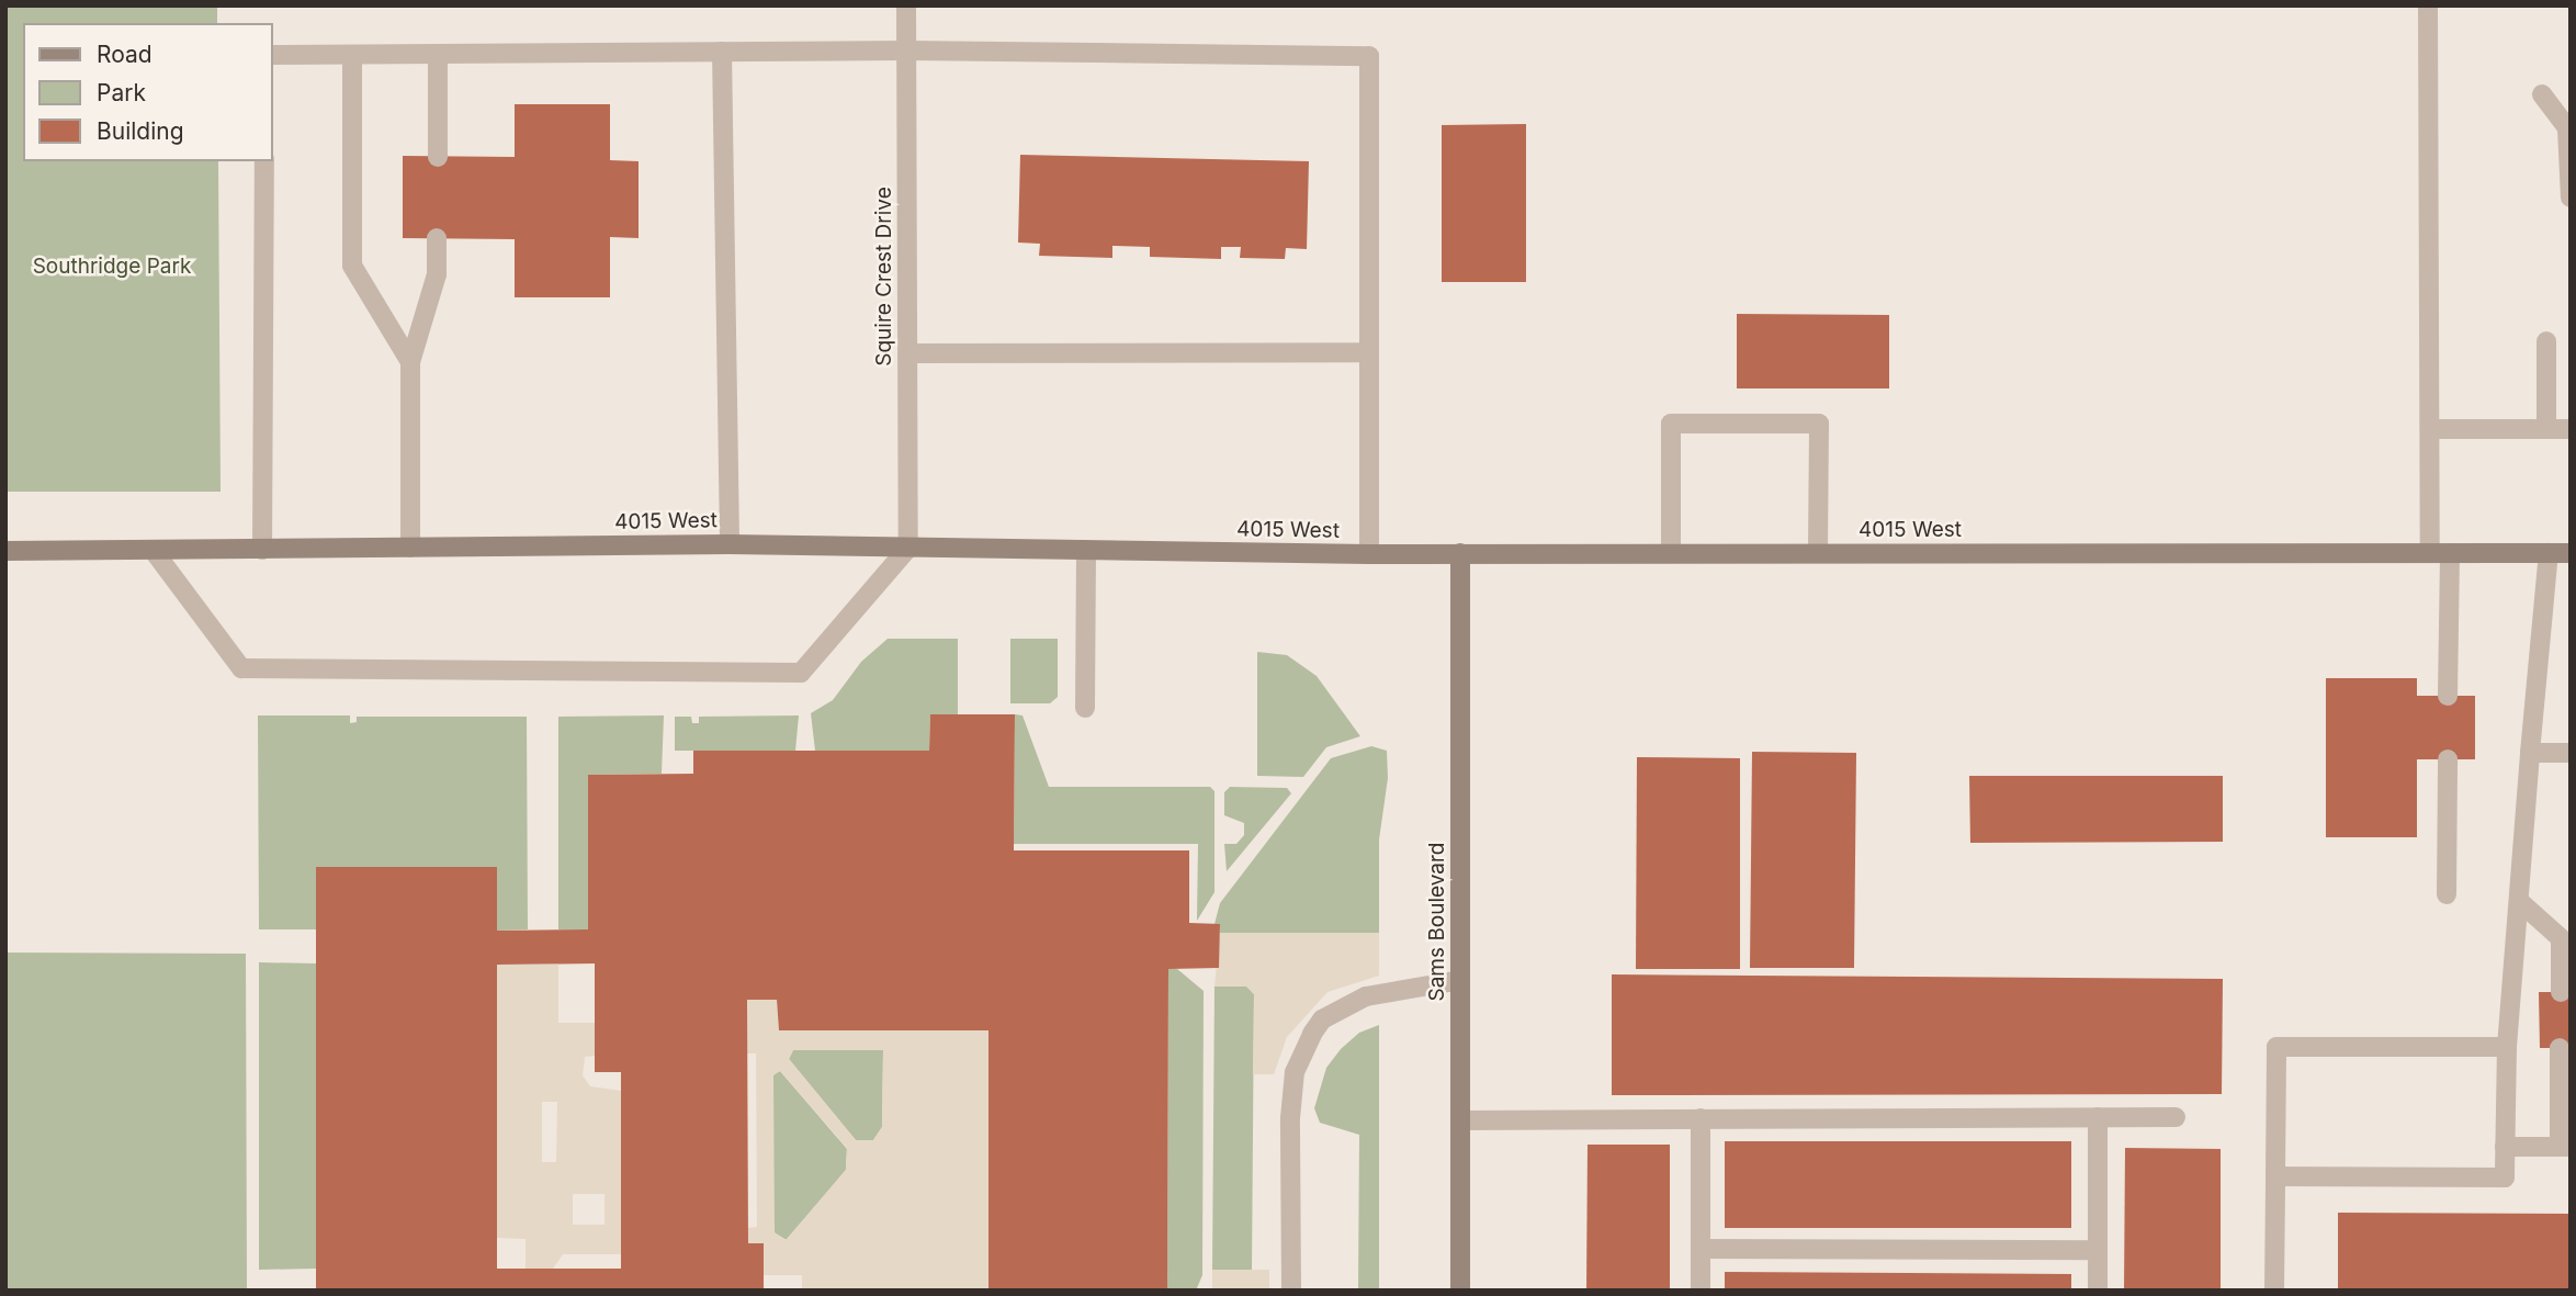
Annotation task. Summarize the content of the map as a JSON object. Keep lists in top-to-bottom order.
{
  "streets": {
    "street": ["Squire Crest Drive", "4015 West", "Sams Boulevard"]
  },
  "crossings": [
    ["Squire Crest Drive", "4015 West"],
    ["4015 West", "Sams Boulevard"]
  ],
  "parks": ["Southridge Park"],
  "legend": ["Road", "Park", "Building"]
}
